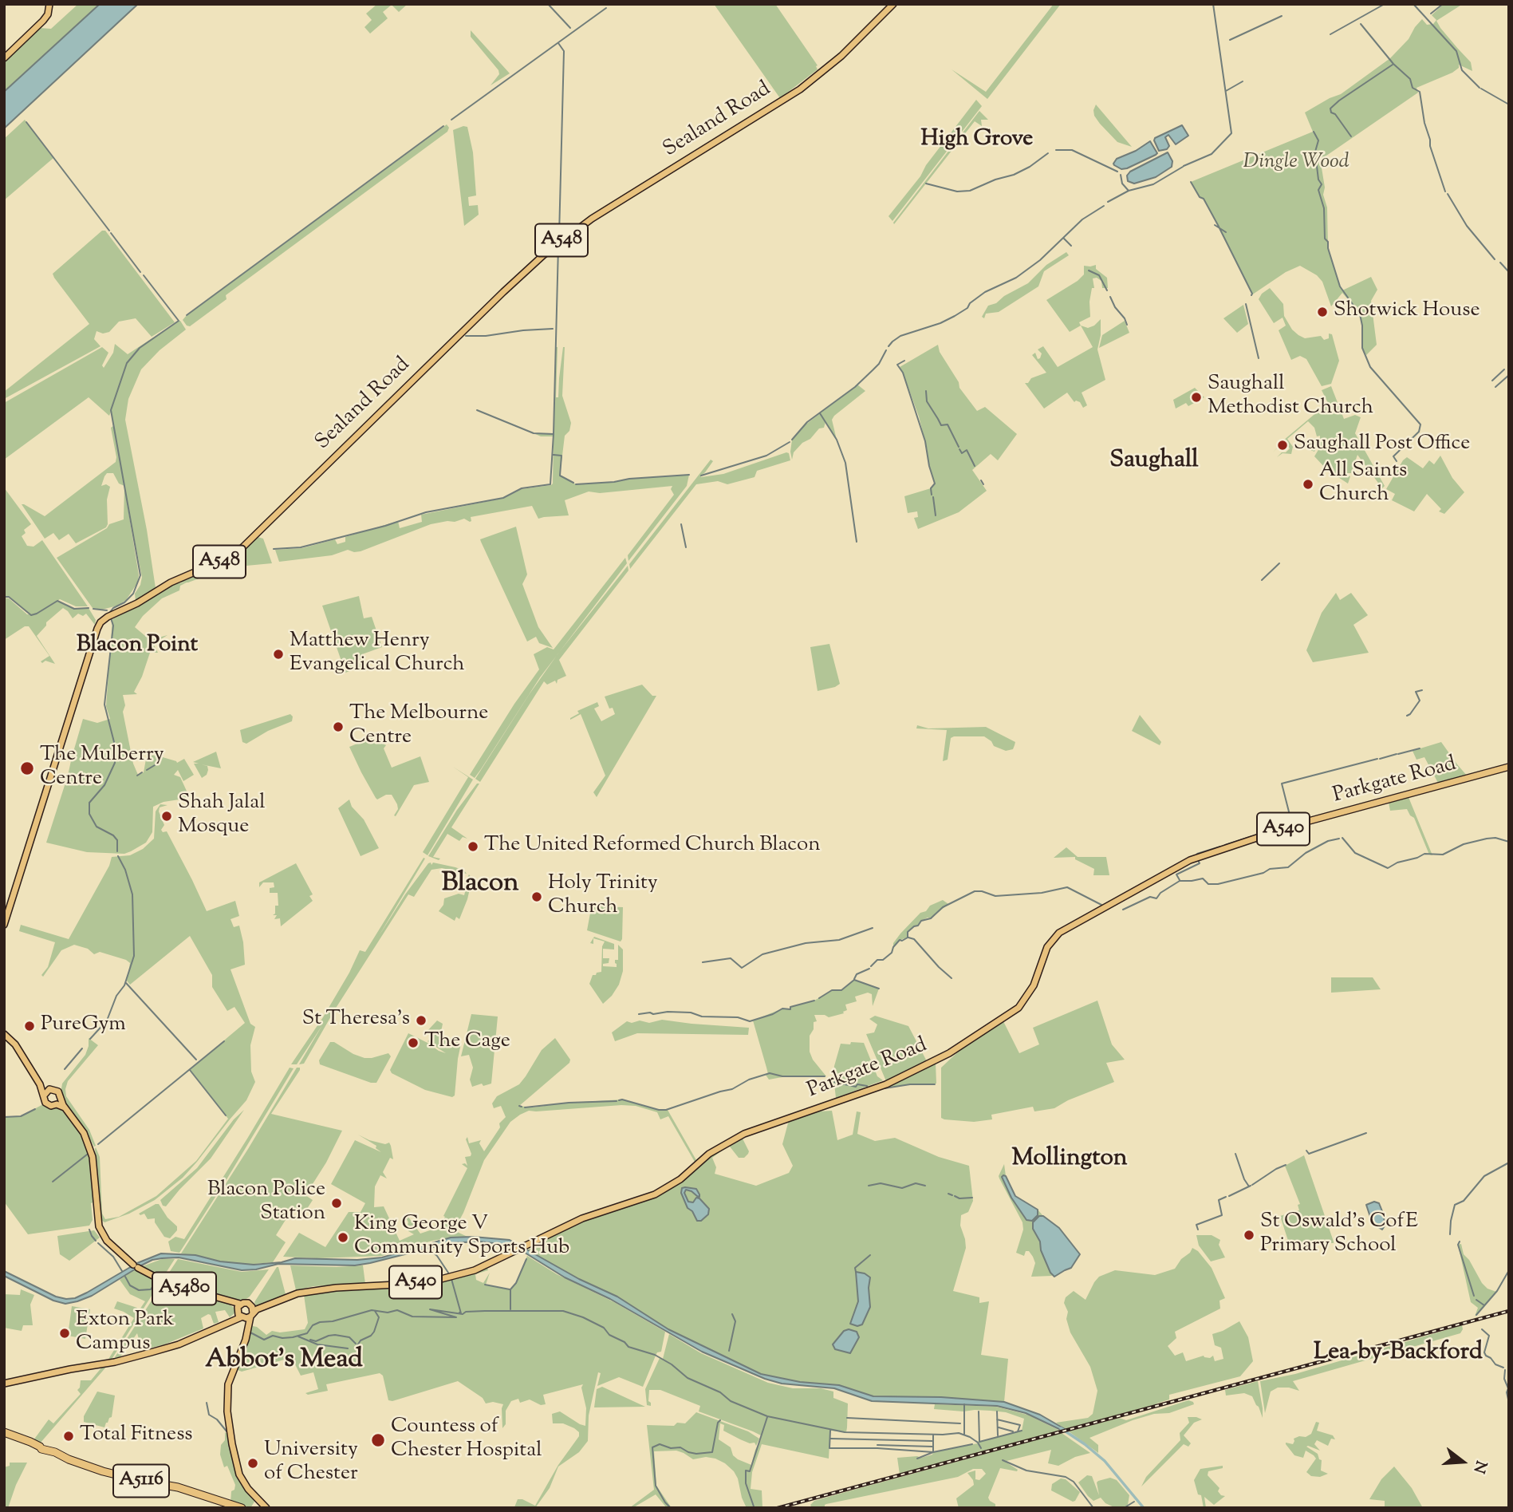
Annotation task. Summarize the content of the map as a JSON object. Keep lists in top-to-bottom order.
{
  "streets": {
    "highway": ["A5116"],
    "main road": [
      "Sealand Road",
      "A548",
      "Parkgate Road",
      "A540",
      "A5480"
    ]
  },
  "crossings": [
    ["Parkgate Road", "A5480"]
  ],
  "districts": [
    "High Grove",
    "Saughall",
    "Blacon Point",
    "Blacon",
    "Mollington",
    "Lea-by-Backford",
    "Abbot's Mead"
  ],
  "parks": ["Dingle Wood"],
  "places": [
    "Shotwick House",
    "Saughall Methodist Church",
    "Saughall Post Office",
    "All Saints Church",
    "Matthew Henry Evangelical Church",
    "The Melbourne Centre",
    "The Mulberry Centre",
    "Shah Jalal Mosque",
    "The United Reformed Church Blacon",
    "Holy Trinity Church",
    "St Theresa's",
    "PureGym",
    "The Cage",
    "Blacon Police Station",
    "St Oswald's CofE Primary School",
    "King George V Community Sports Hub",
    "Exton Park Campus",
    "Total Fitness",
    "Countess of Chester Hospital",
    "University of Chester"
  ],
  "north": "right"
}
